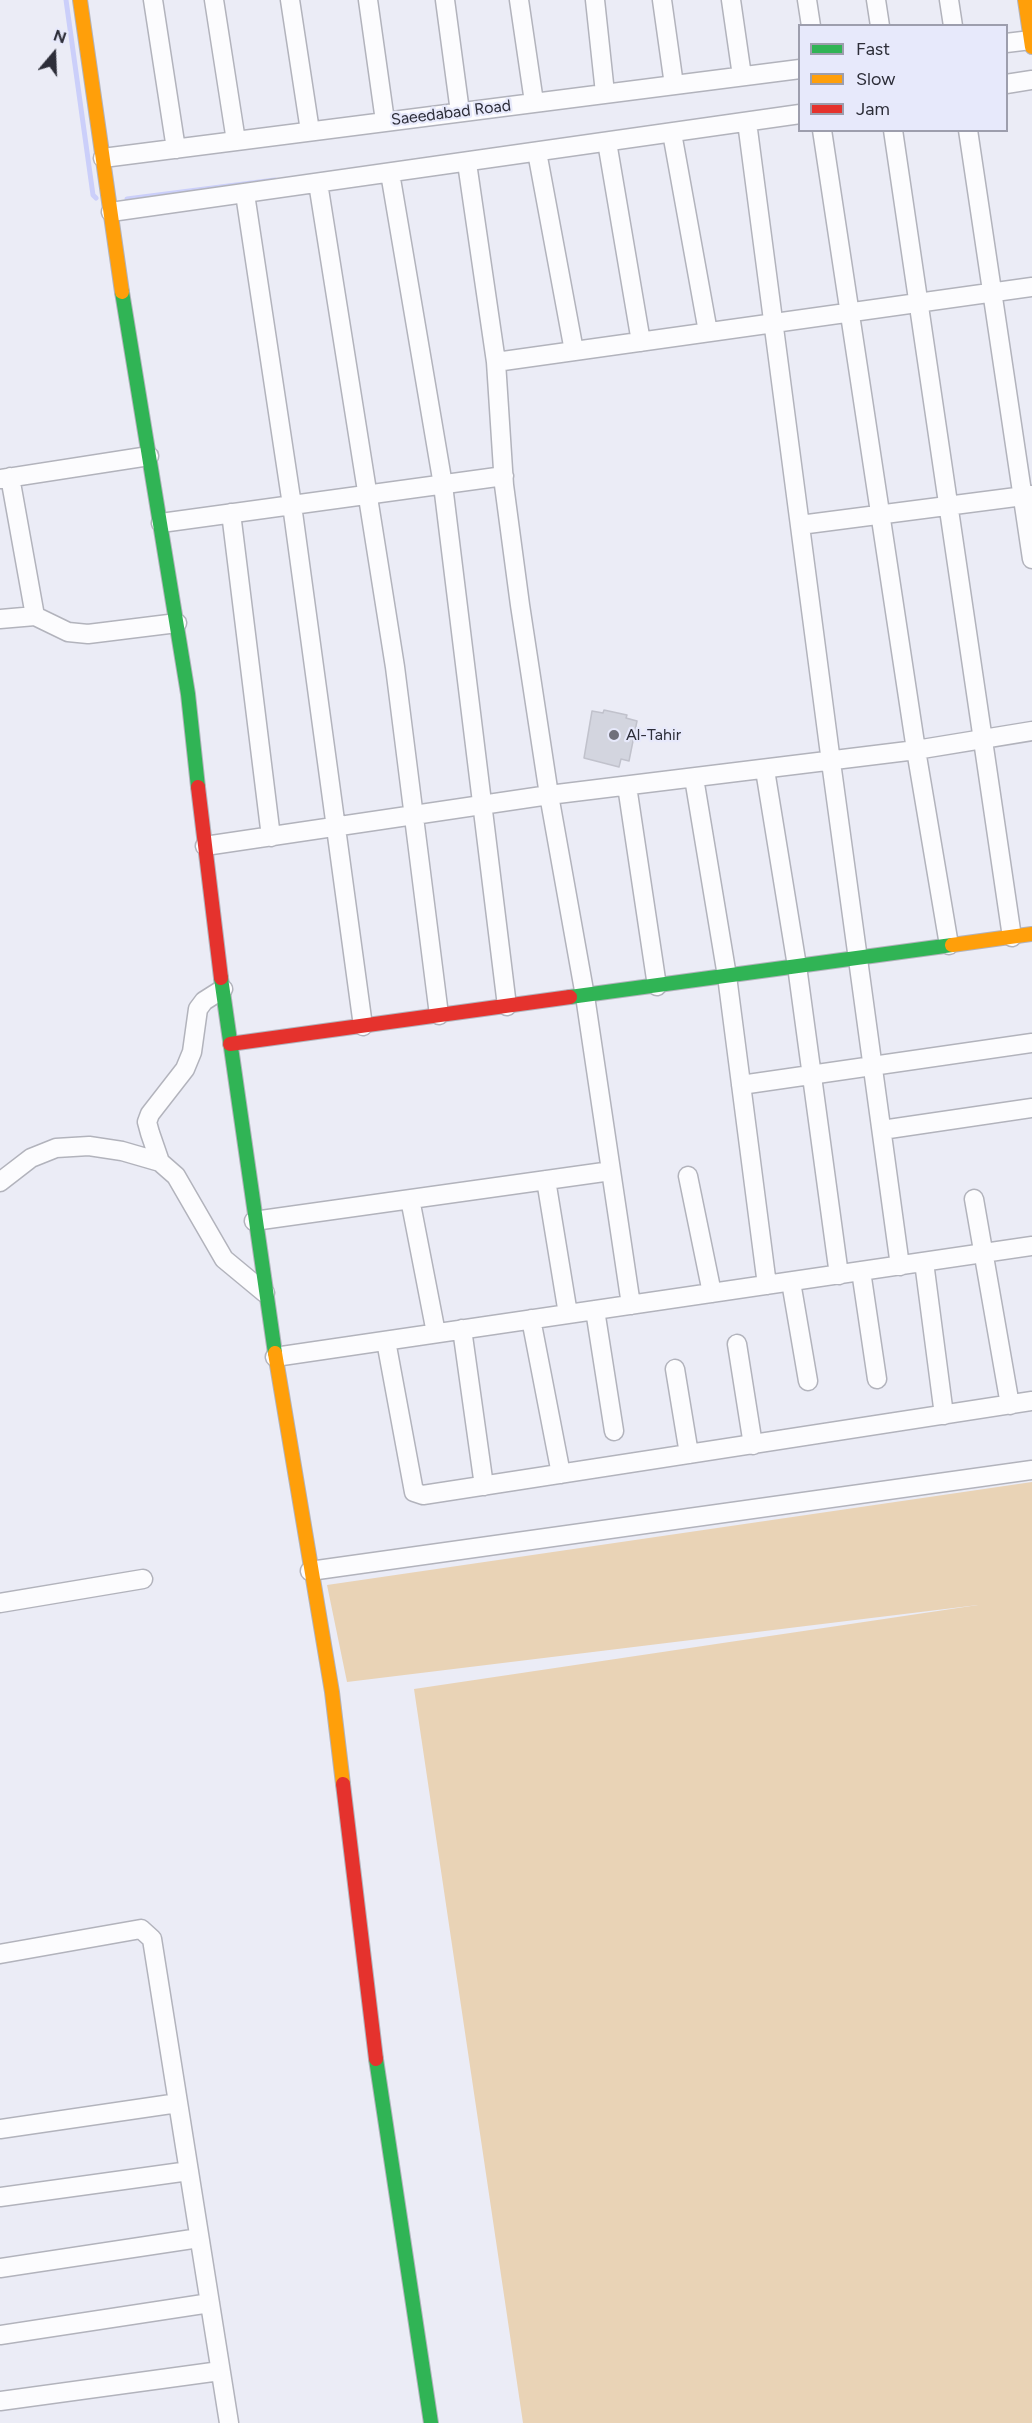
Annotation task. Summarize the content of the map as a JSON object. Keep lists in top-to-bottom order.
{
  "streets": {
    "street": ["Saeedabad Road"]
  },
  "places": ["Al-Tahir"],
  "legend": ["Fast", "Slow", "Jam"],
  "north": "top"
}
